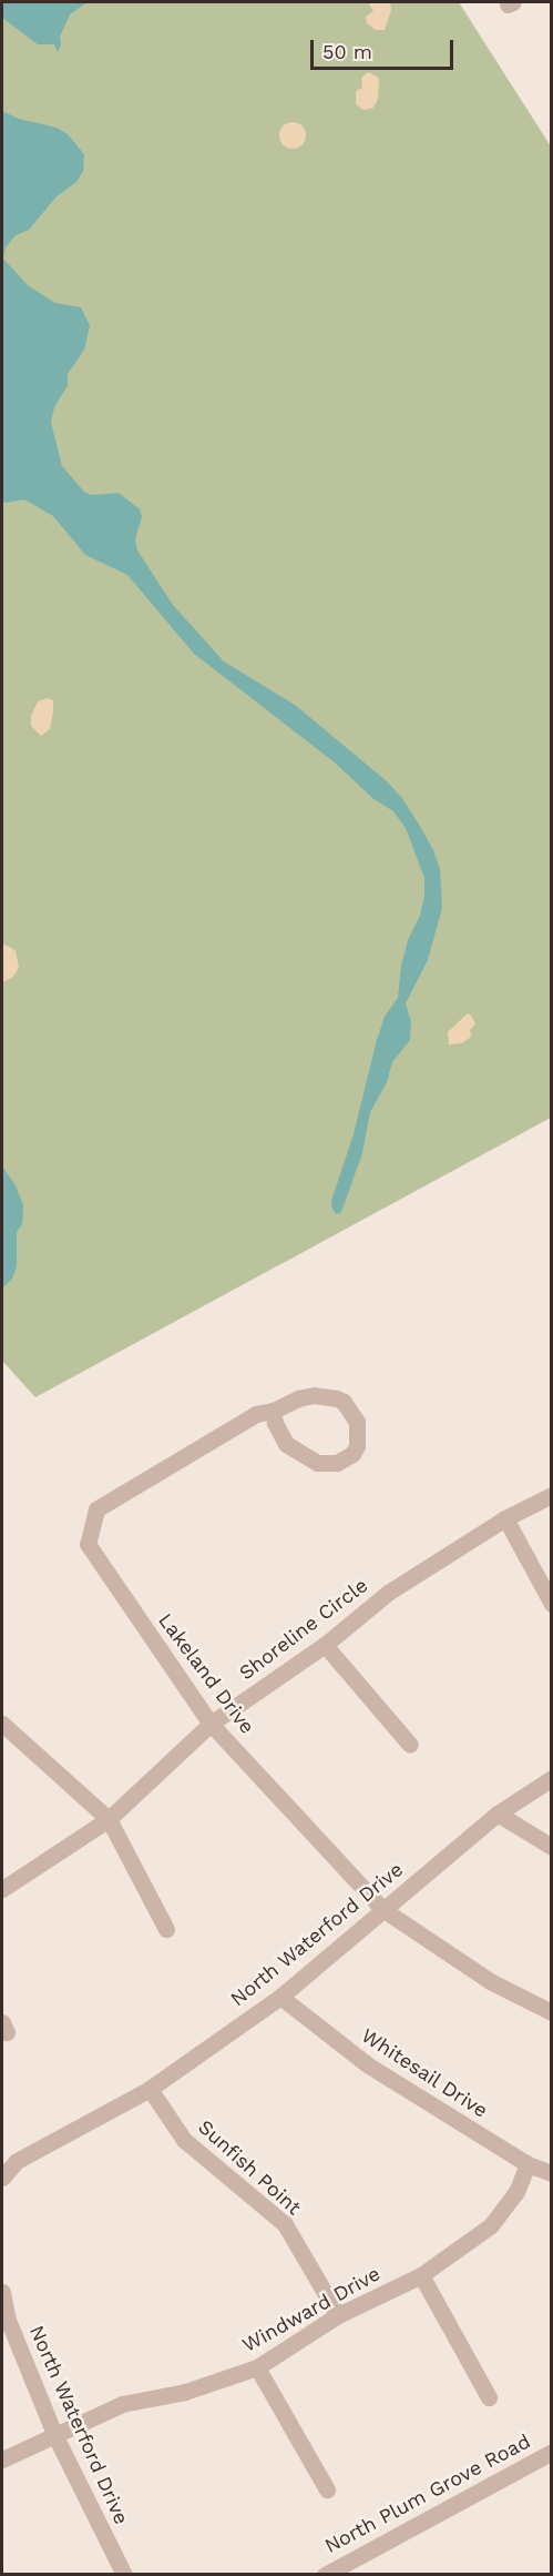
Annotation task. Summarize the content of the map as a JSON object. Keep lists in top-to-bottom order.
{
  "streets": {
    "street": [
      "Shoreline Circle",
      "Lakeland Drive",
      "North Waterford Drive",
      "Whitesail Drive",
      "Sunfish Point",
      "Windward Drive",
      "North Plum Grove Road"
    ]
  },
  "crossings": [
    ["Shoreline Circle", "Lakeland Drive"],
    ["Lakeland Drive", "North Waterford Drive"],
    ["North Waterford Drive", "Whitesail Drive"],
    ["North Waterford Drive", "Sunfish Point"],
    ["North Waterford Drive", "Windward Drive"],
    ["Whitesail Drive", "Windward Drive"],
    ["Sunfish Point", "Windward Drive"]
  ],
  "scale_bar": "50 m"
}
